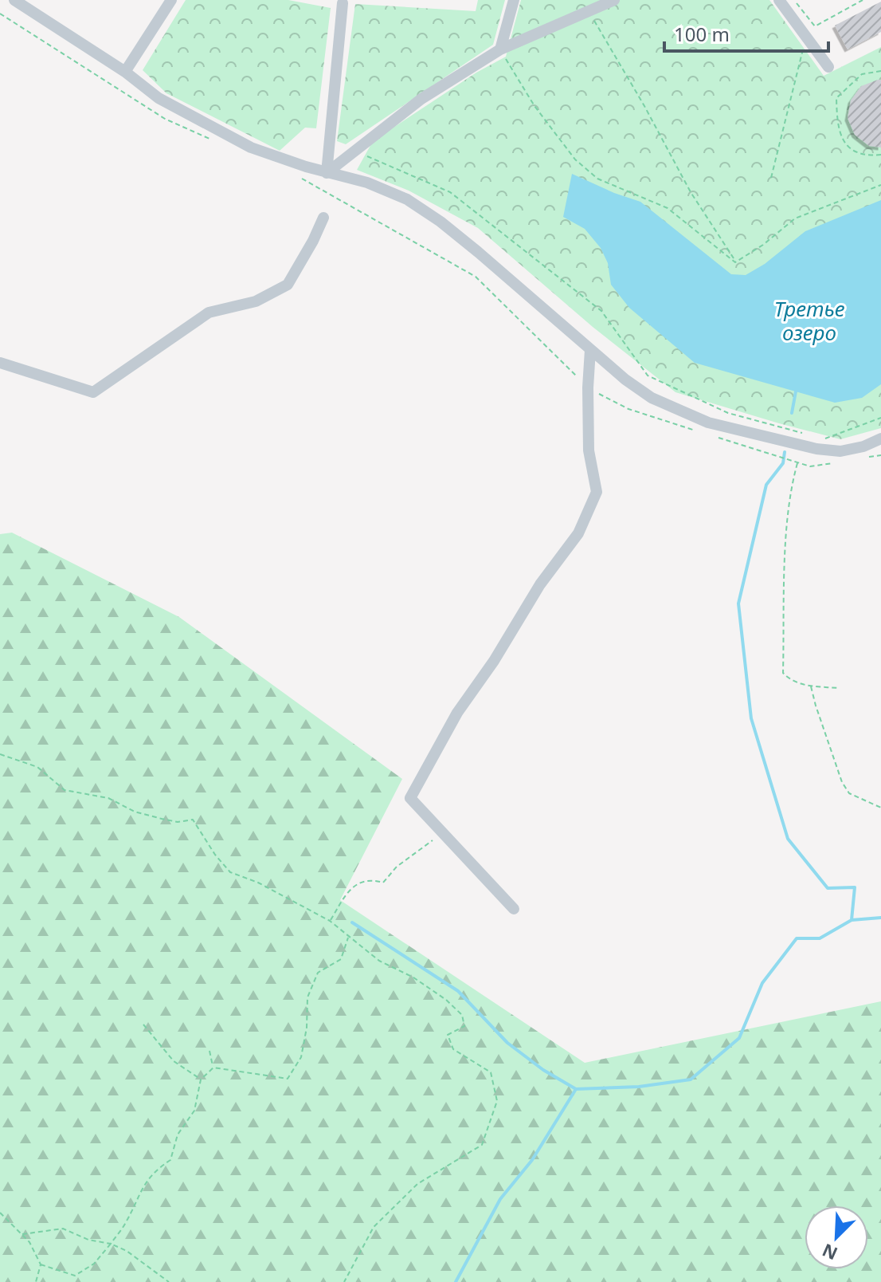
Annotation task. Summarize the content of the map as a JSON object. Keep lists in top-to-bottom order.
{
  "water": ["Третье озеро"],
  "scale_bar": "100 m",
  "north": "bottom left"
}
